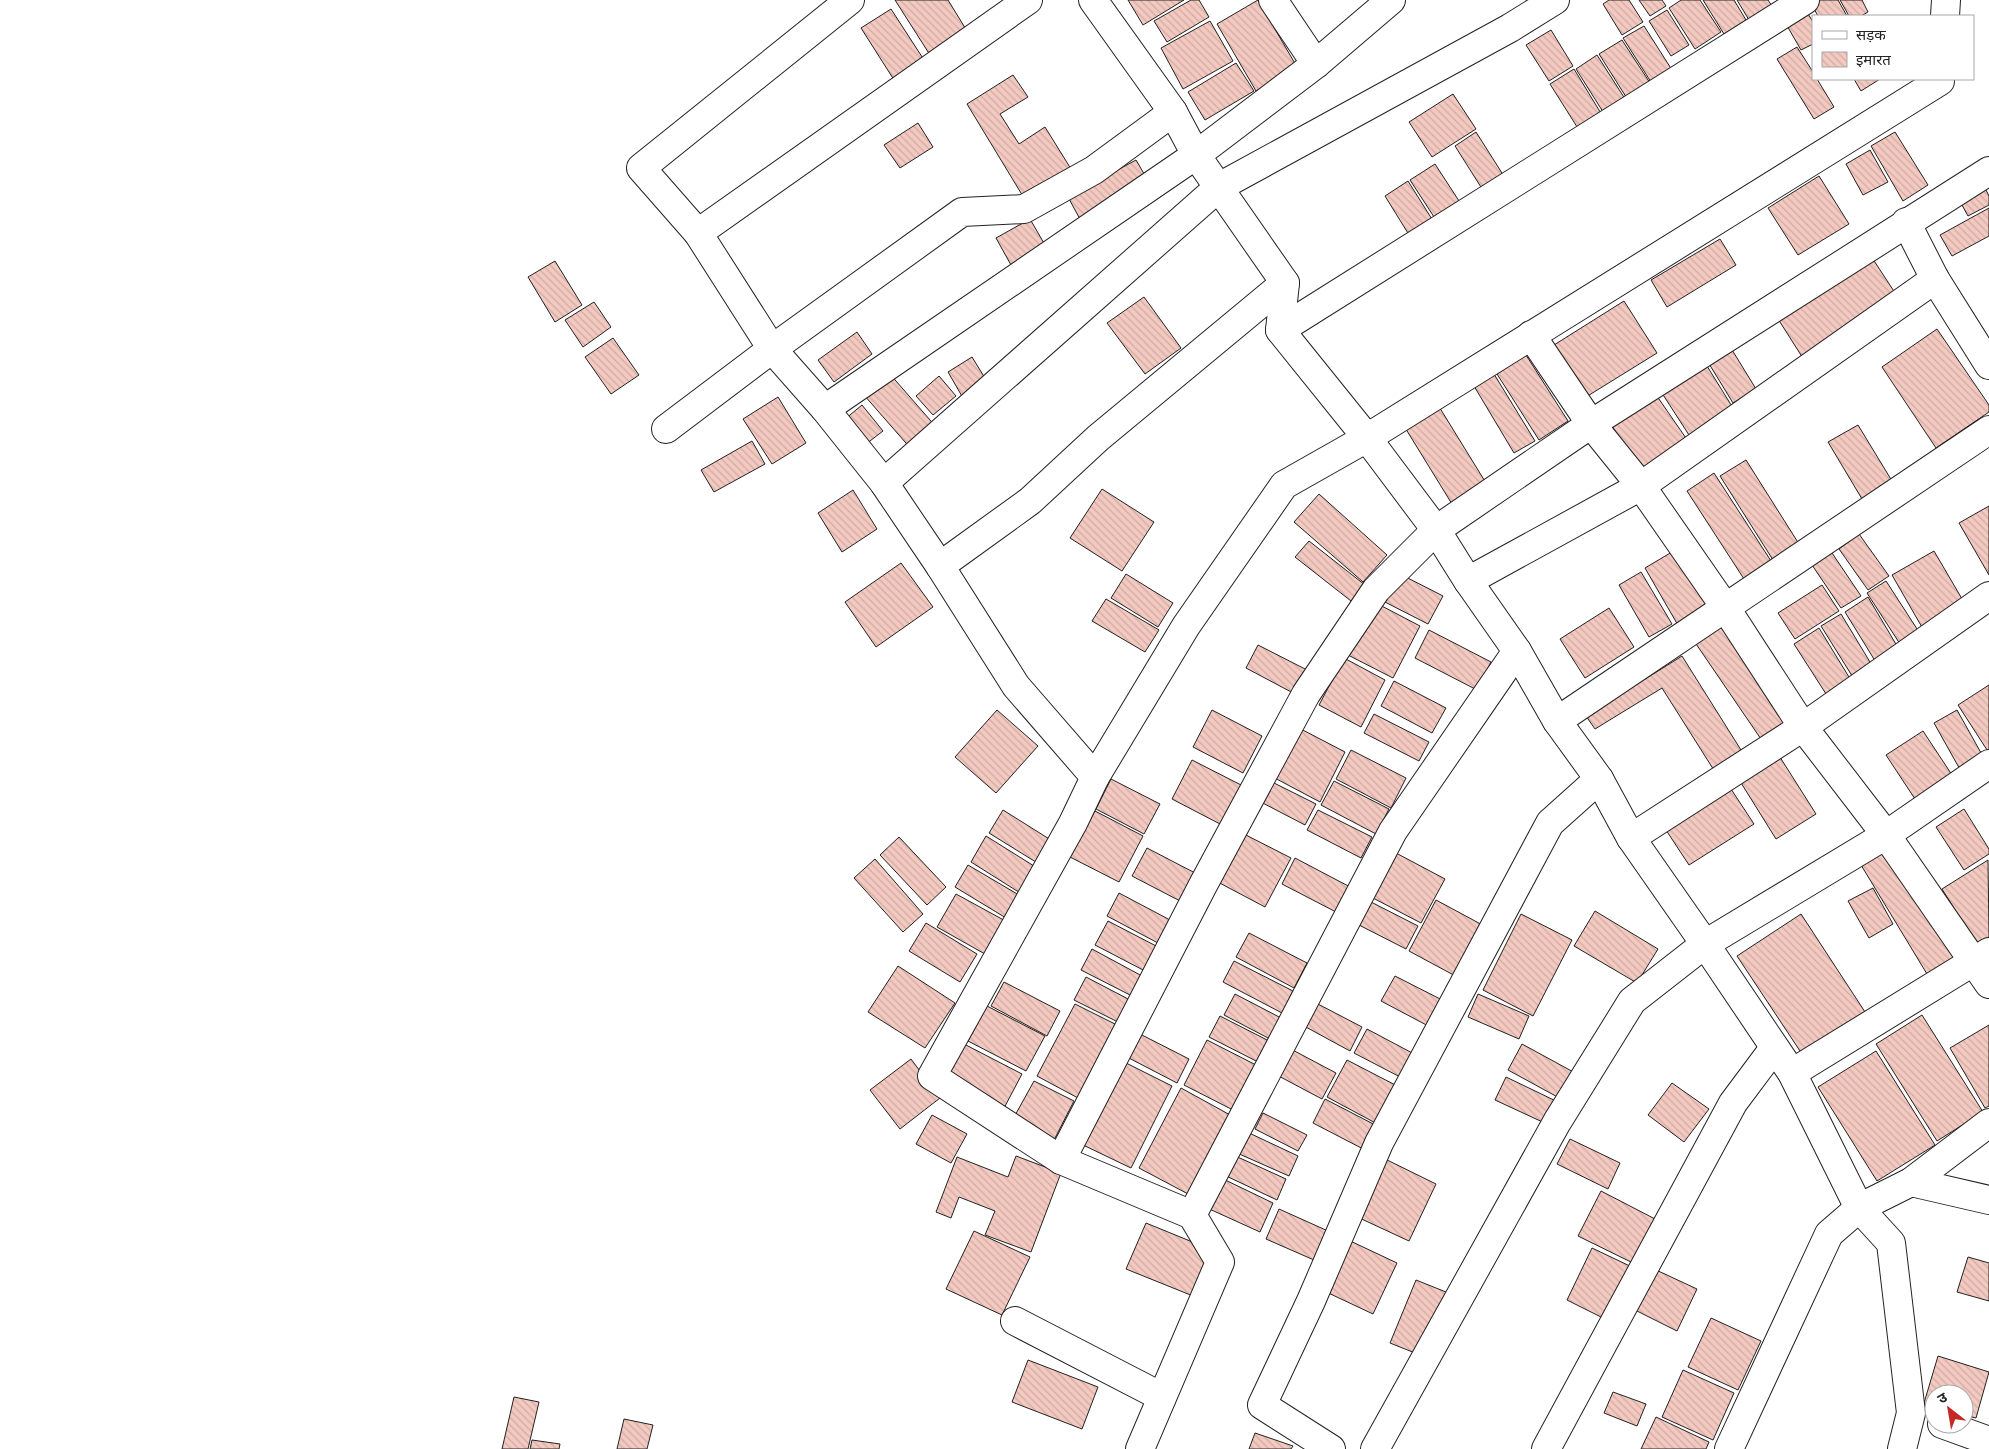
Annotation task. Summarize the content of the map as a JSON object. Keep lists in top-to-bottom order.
{
  "legend": ["सड़क", "इमारत"],
  "north": "top left"
}
